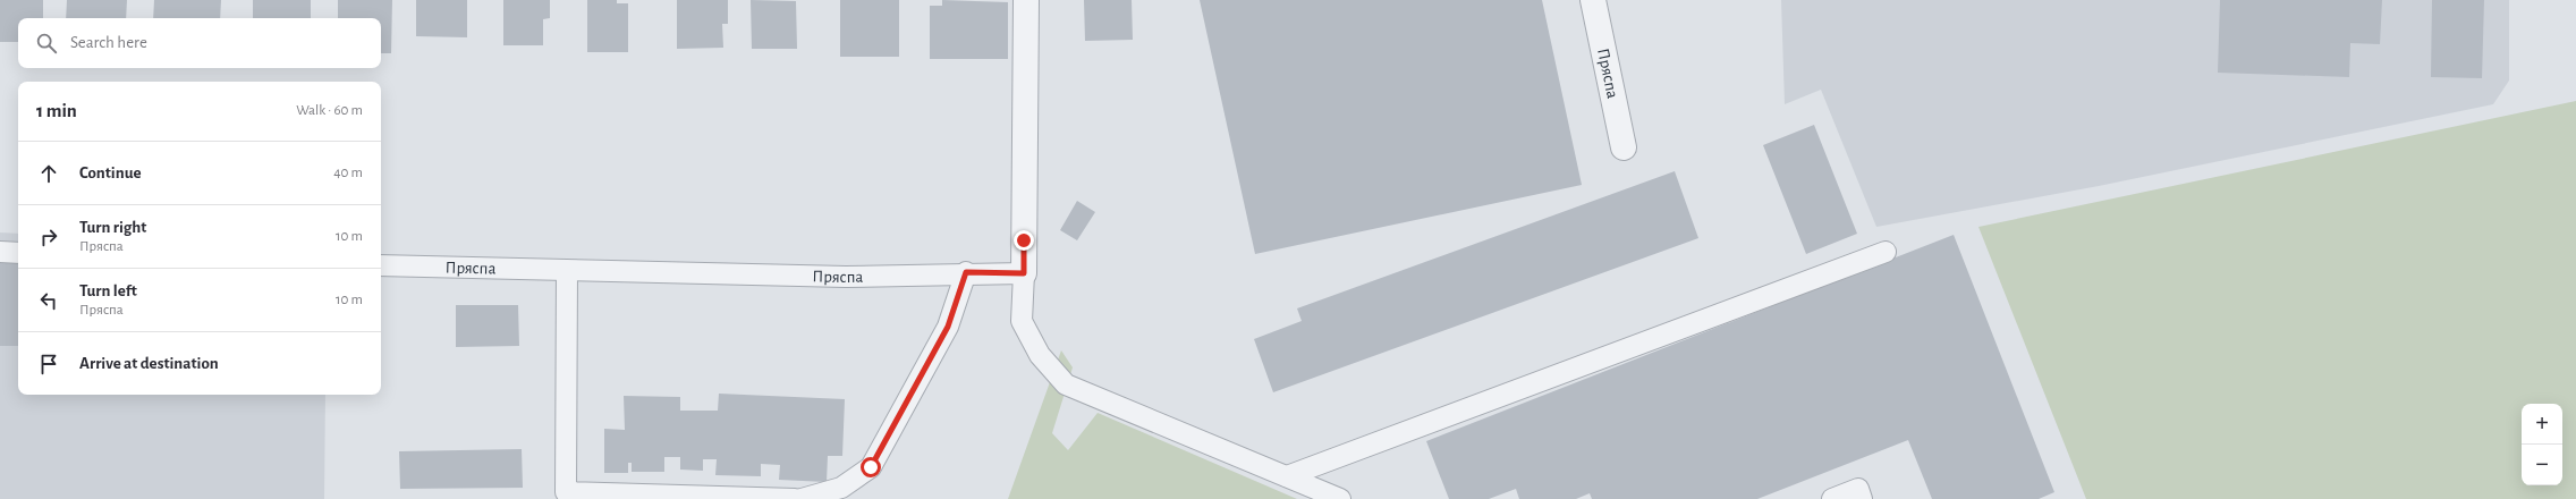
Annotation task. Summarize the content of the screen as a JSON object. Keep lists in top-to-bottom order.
{
  "streets": {
    "street": ["Пряспа"]
  },
  "page": {
    "search": "Search here",
    "heading": ["1 min", "Walk · 60 m"],
    "list": [
      ["Continue", "40 m"],
      ["Turn right", "Пряспа", "10 m"],
      ["Turn left", "Пряспа", "10 m"],
      "Arrive at destination"
    ],
    "map_buttons": ["+", "−"]
  }
}
